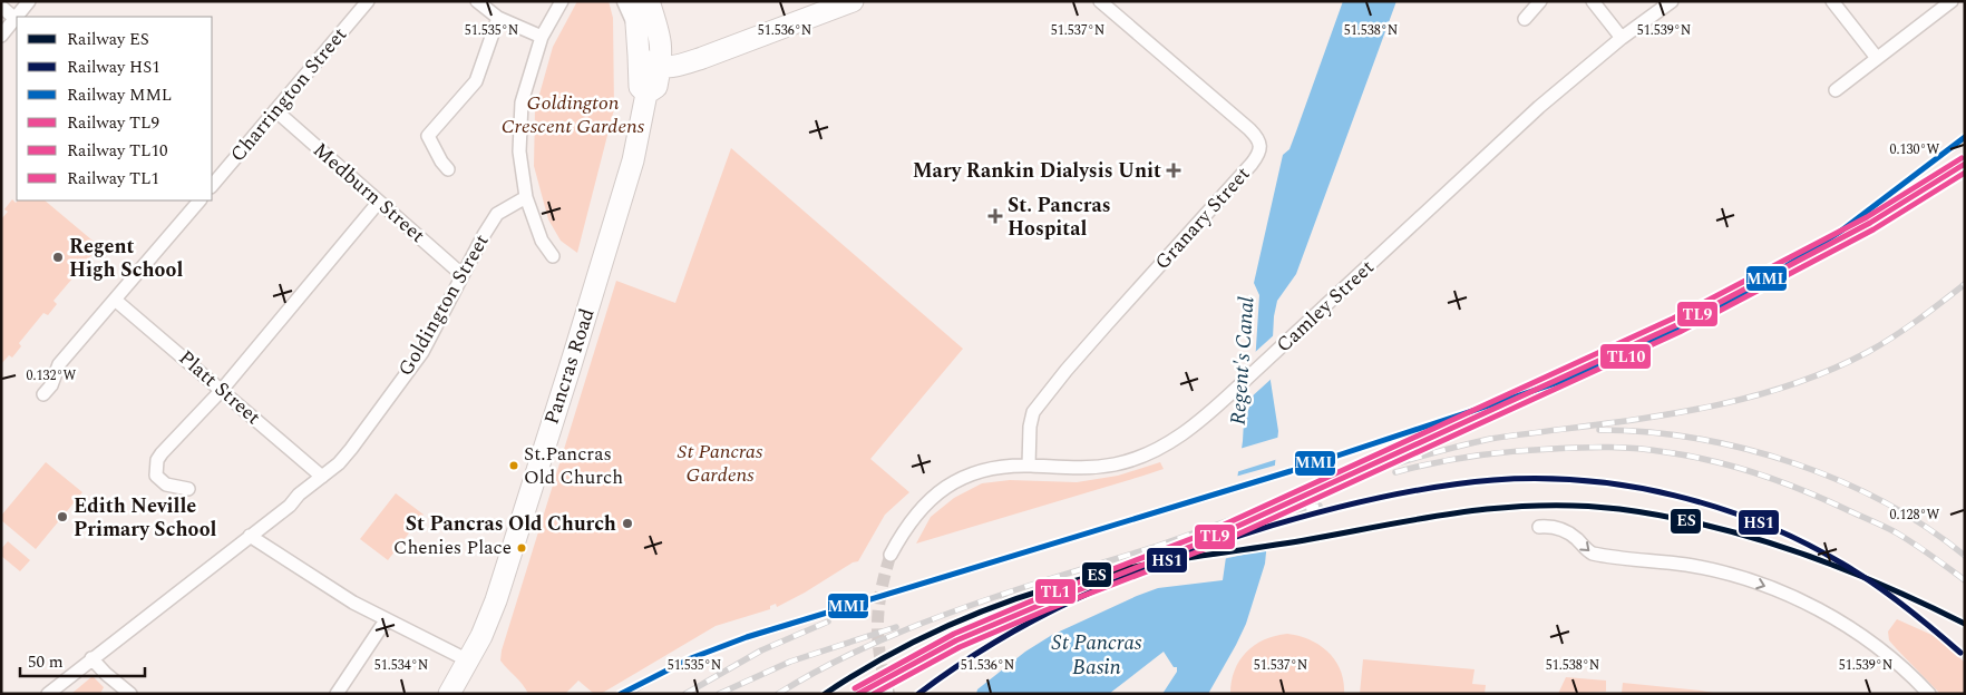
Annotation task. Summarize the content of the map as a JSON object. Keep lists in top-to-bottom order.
{
  "streets": {
    "main road": ["Pancras Road"],
    "street": [
      "Charrington Street",
      "Medburn Street",
      "Granary Street",
      "Goldington Street",
      "Camley Street",
      "Platt Street"
    ]
  },
  "crossings": [
    ["Charrington Street", "Medburn Street"],
    ["Medburn Street", "Goldington Street"],
    ["Granary Street", "Camley Street"],
    ["Goldington Street", "Platt Street"]
  ],
  "water": ["Regent's Canal", "St Pancras Basin"],
  "parks": ["Goldington Crescent Gardens", "St Pancras Gardens"],
  "places": {
    "health": ["Mary Rankin Dialysis Unit", "St. Pancras Hospital"],
    "other": [
      "Regent High School",
      "St.Pancras Old Church",
      "Edith Neville Primary School",
      "St Pancras Old Church",
      "Chenies Place"
    ]
  },
  "lines": [
    "rail line MML",
    "rail line TL1",
    "rail line TL9",
    "rail line TL10",
    "rail line HS1",
    "rail line ES"
  ],
  "legend": [
    "Railway ES",
    "Railway HS1",
    "Railway MML",
    "Railway TL9",
    "Railway TL10",
    "Railway TL1"
  ],
  "scale_bar": "50 m",
  "coordinates": [
    "51.535°N",
    "51.536°N",
    "51.537°N",
    "51.538°N",
    "51.539°N",
    "0.130°W",
    "0.132°W",
    "0.128°W",
    "51.534°N"
  ]
}
